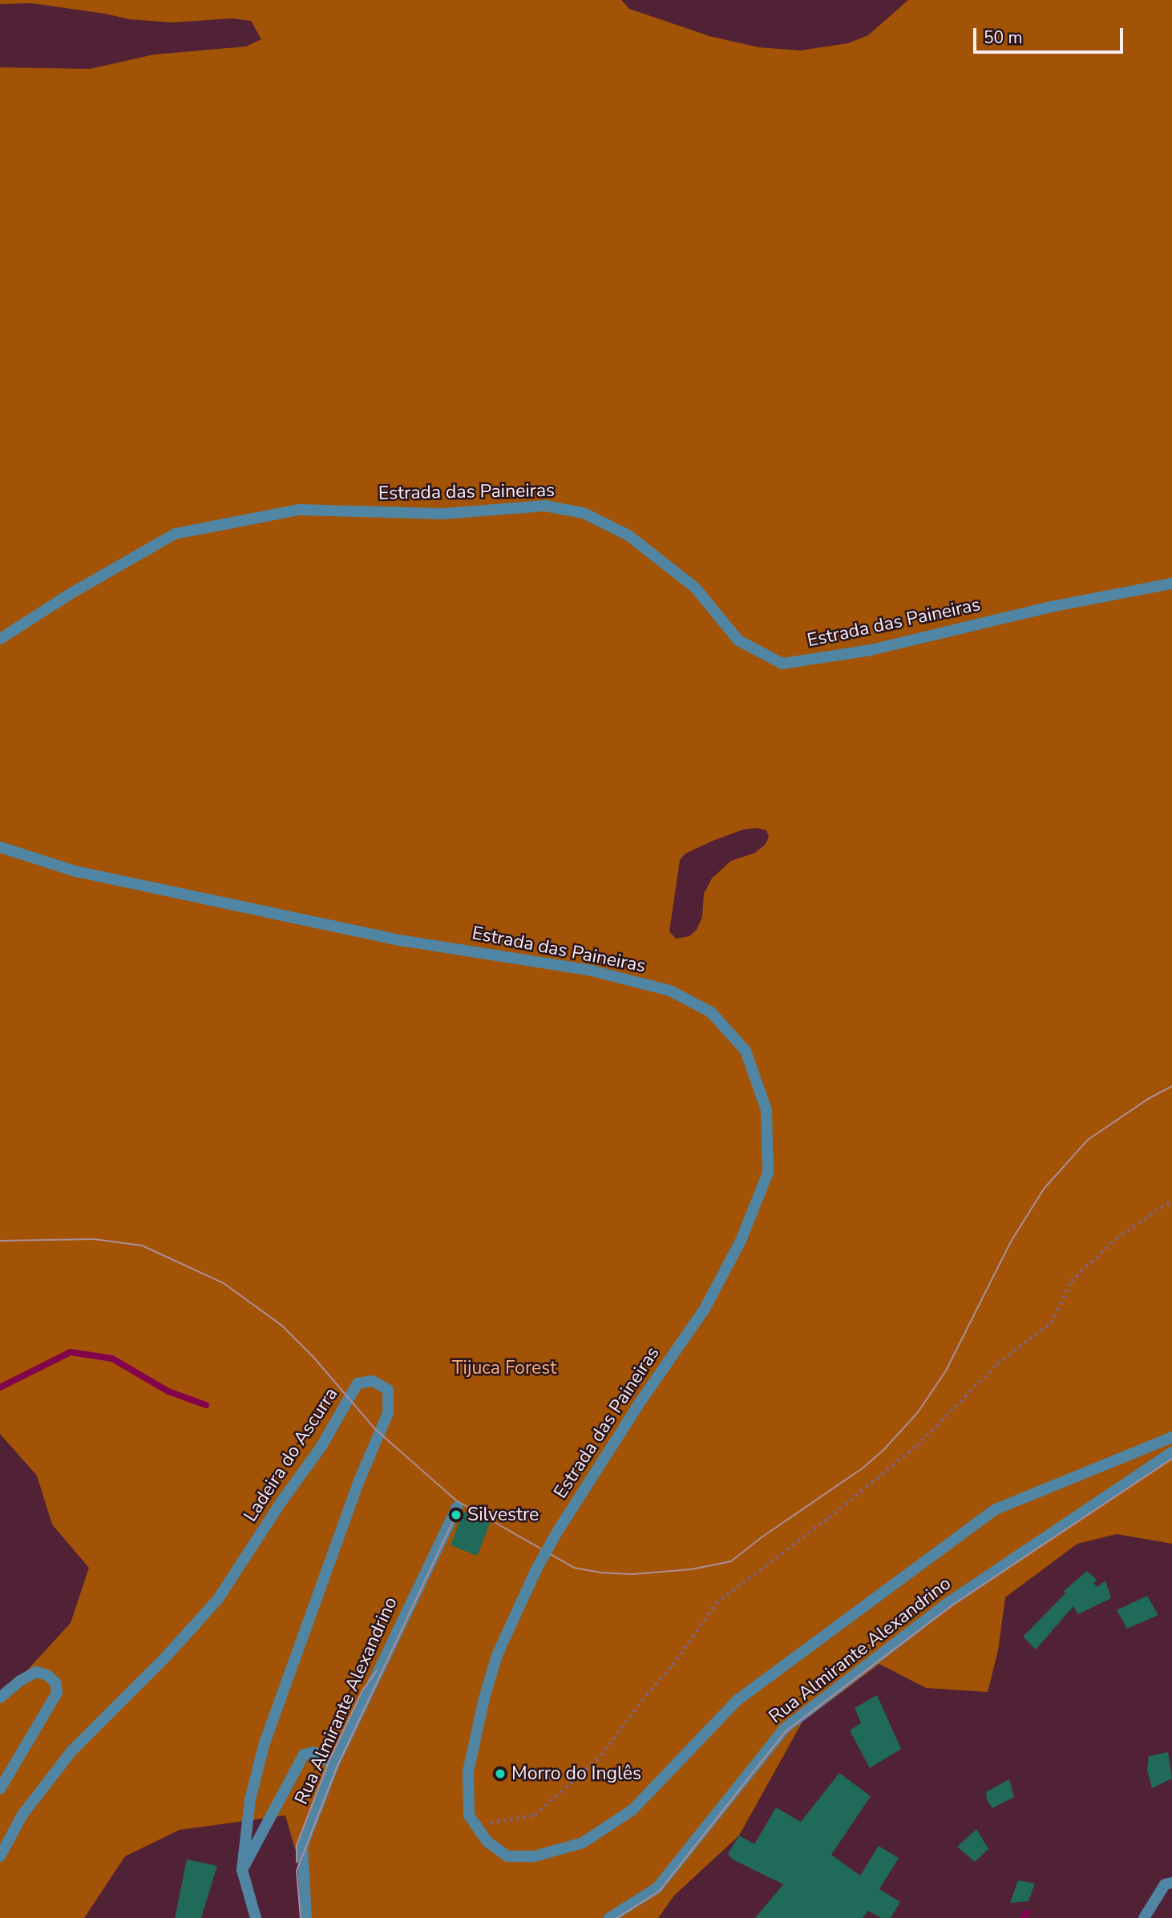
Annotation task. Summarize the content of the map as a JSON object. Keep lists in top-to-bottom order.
{
  "streets": {
    "street": ["Estrada das Paineiras", "Ladeira do Ascurra", "Rua Almirante Alexandrino"]
  },
  "parks": ["Tijuca Forest"],
  "places": ["Silvestre", "Morro do Inglês"],
  "scale_bar": "50 m"
}
